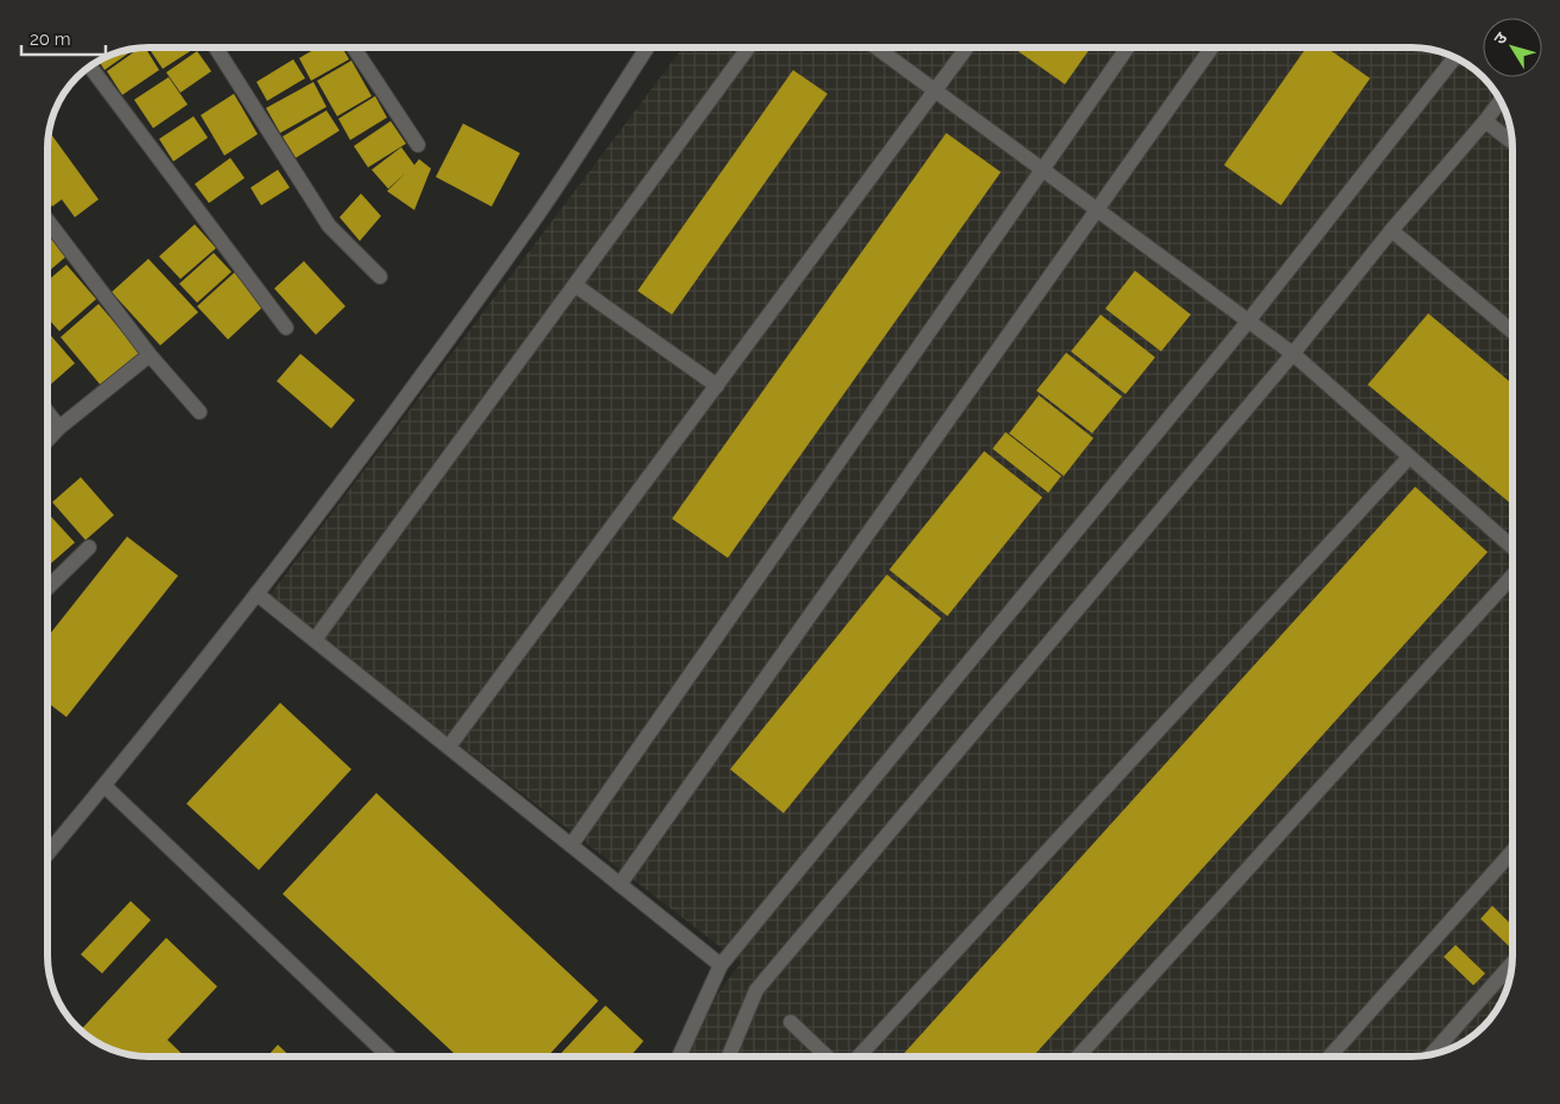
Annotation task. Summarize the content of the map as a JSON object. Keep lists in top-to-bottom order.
{
  "scale_bar": "20 m",
  "north": "top left"
}
